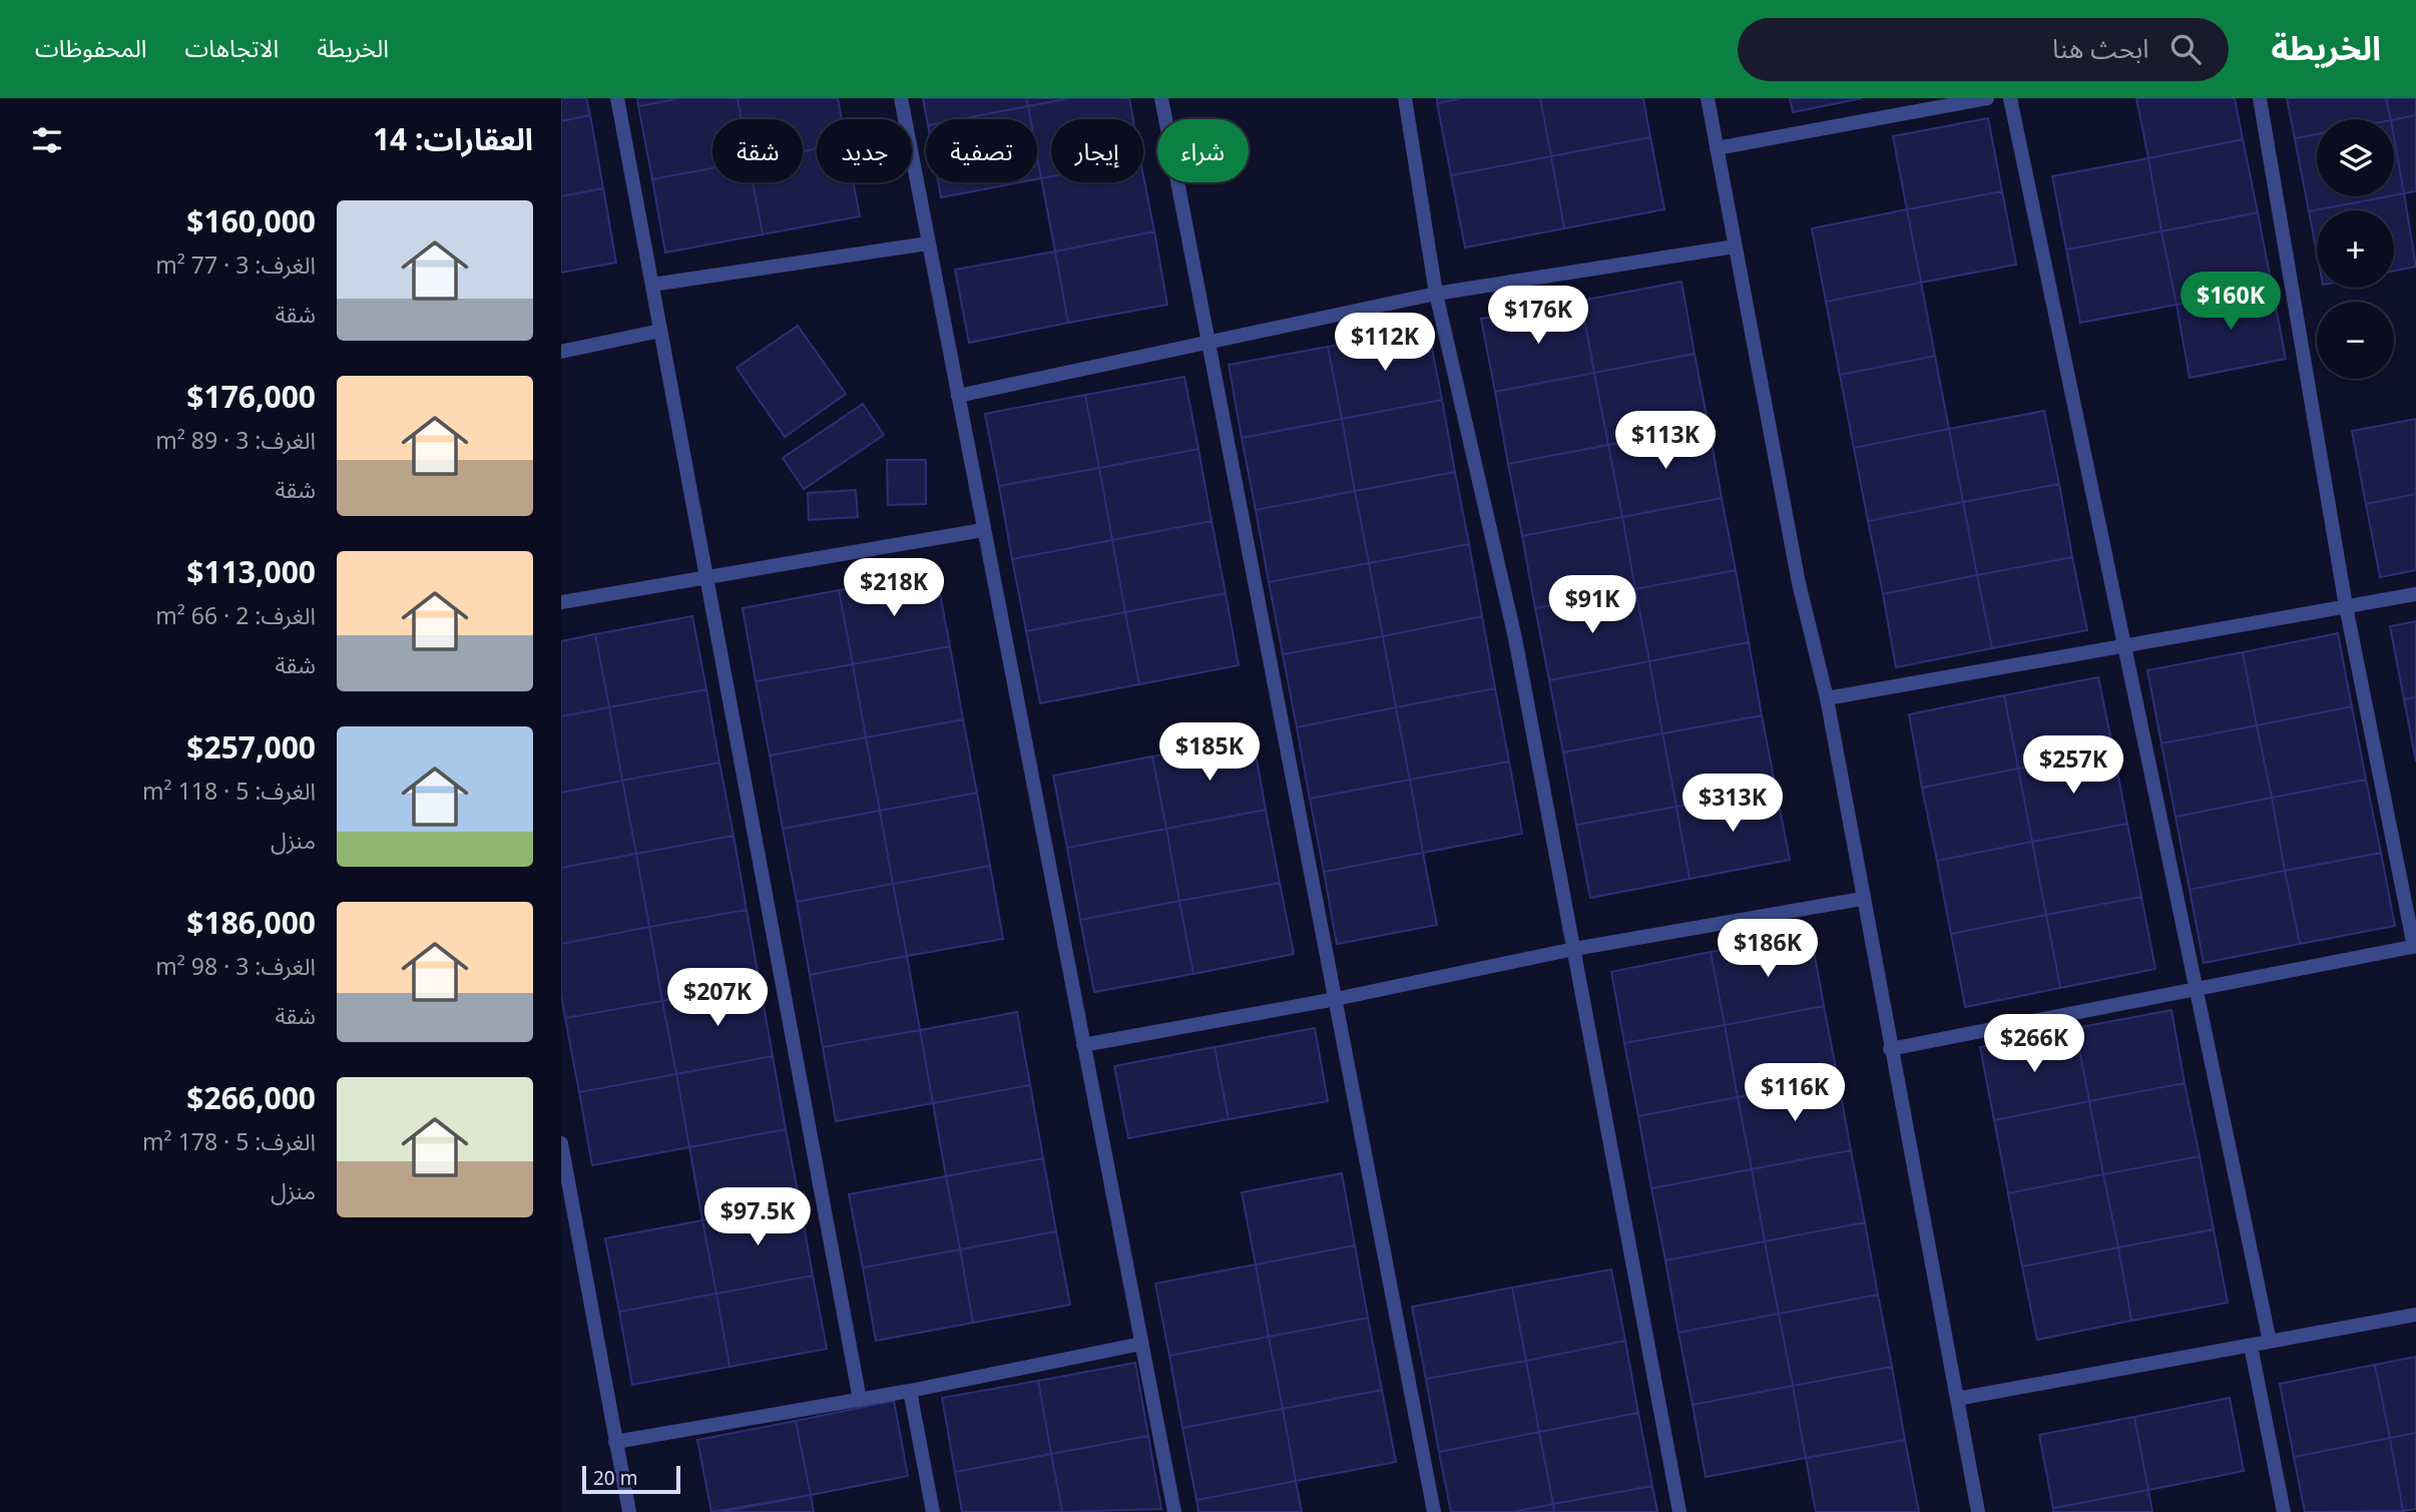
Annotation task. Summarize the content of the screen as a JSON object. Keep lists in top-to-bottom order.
{
  "scale_bar": "20 m",
  "page": {
    "header": "الخريطة",
    "search": "ابحث هنا",
    "nav": ["الخريطة", "الاتجاهات", "المحفوظات"],
    "heading": "العقارات: 14",
    "map_buttons": ["+", "−"],
    "chip": [
      "شراء",
      "إيجار",
      "تصفية",
      "جديد",
      "شقة"
    ],
    "list": [
      {
        "name": "$160,000",
        "note": "الغرف: 3 · 77 m² · شقة"
      },
      {
        "name": "$176,000",
        "note": "الغرف: 3 · 89 m² · شقة"
      },
      {
        "name": "$113,000",
        "note": "الغرف: 2 · 66 m² · شقة"
      },
      {
        "name": "$257,000",
        "note": "الغرف: 5 · 118 m² · منزل"
      },
      {
        "name": "$186,000",
        "note": "الغرف: 3 · 98 m² · شقة"
      },
      {
        "name": "$266,000",
        "note": "الغرف: 5 · 178 m² · منزل"
      }
    ],
    "price": [
      "$160K",
      "$176K",
      "$112K",
      "$113K",
      "$218K",
      "$91K",
      "$185K",
      "$257K",
      "$313K",
      "$186K",
      "$207K",
      "$266K",
      "$116K",
      "$97.5K"
    ],
    "scale": "20 m"
  }
}
